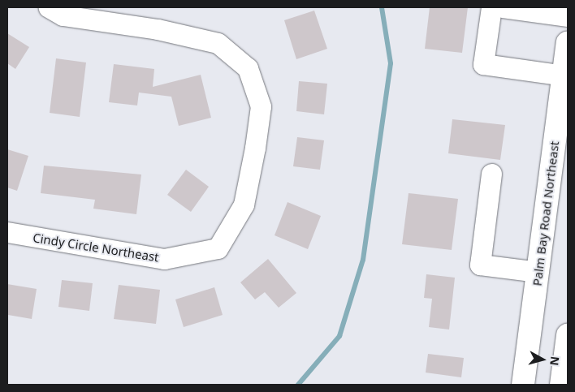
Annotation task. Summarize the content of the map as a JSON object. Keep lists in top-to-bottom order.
{
  "streets": {
    "main road": ["Palm Bay Road Northeast"],
    "street": ["Cindy Circle Northeast"]
  },
  "north": "right"
}
